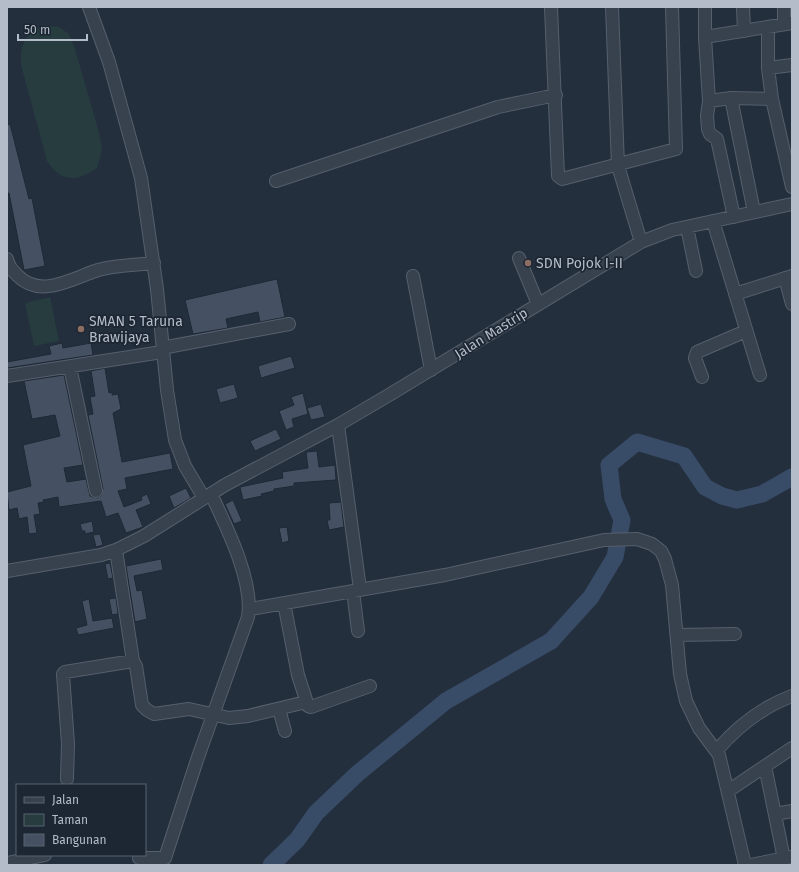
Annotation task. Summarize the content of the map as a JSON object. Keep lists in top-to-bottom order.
{
  "streets": {
    "street": ["Jalan Mastrip"]
  },
  "places": ["SDN Pojok I-II", "SMAN 5 Taruna Brawijaya"],
  "legend": ["Jalan", "Taman", "Bangunan"],
  "scale_bar": "50 m"
}
